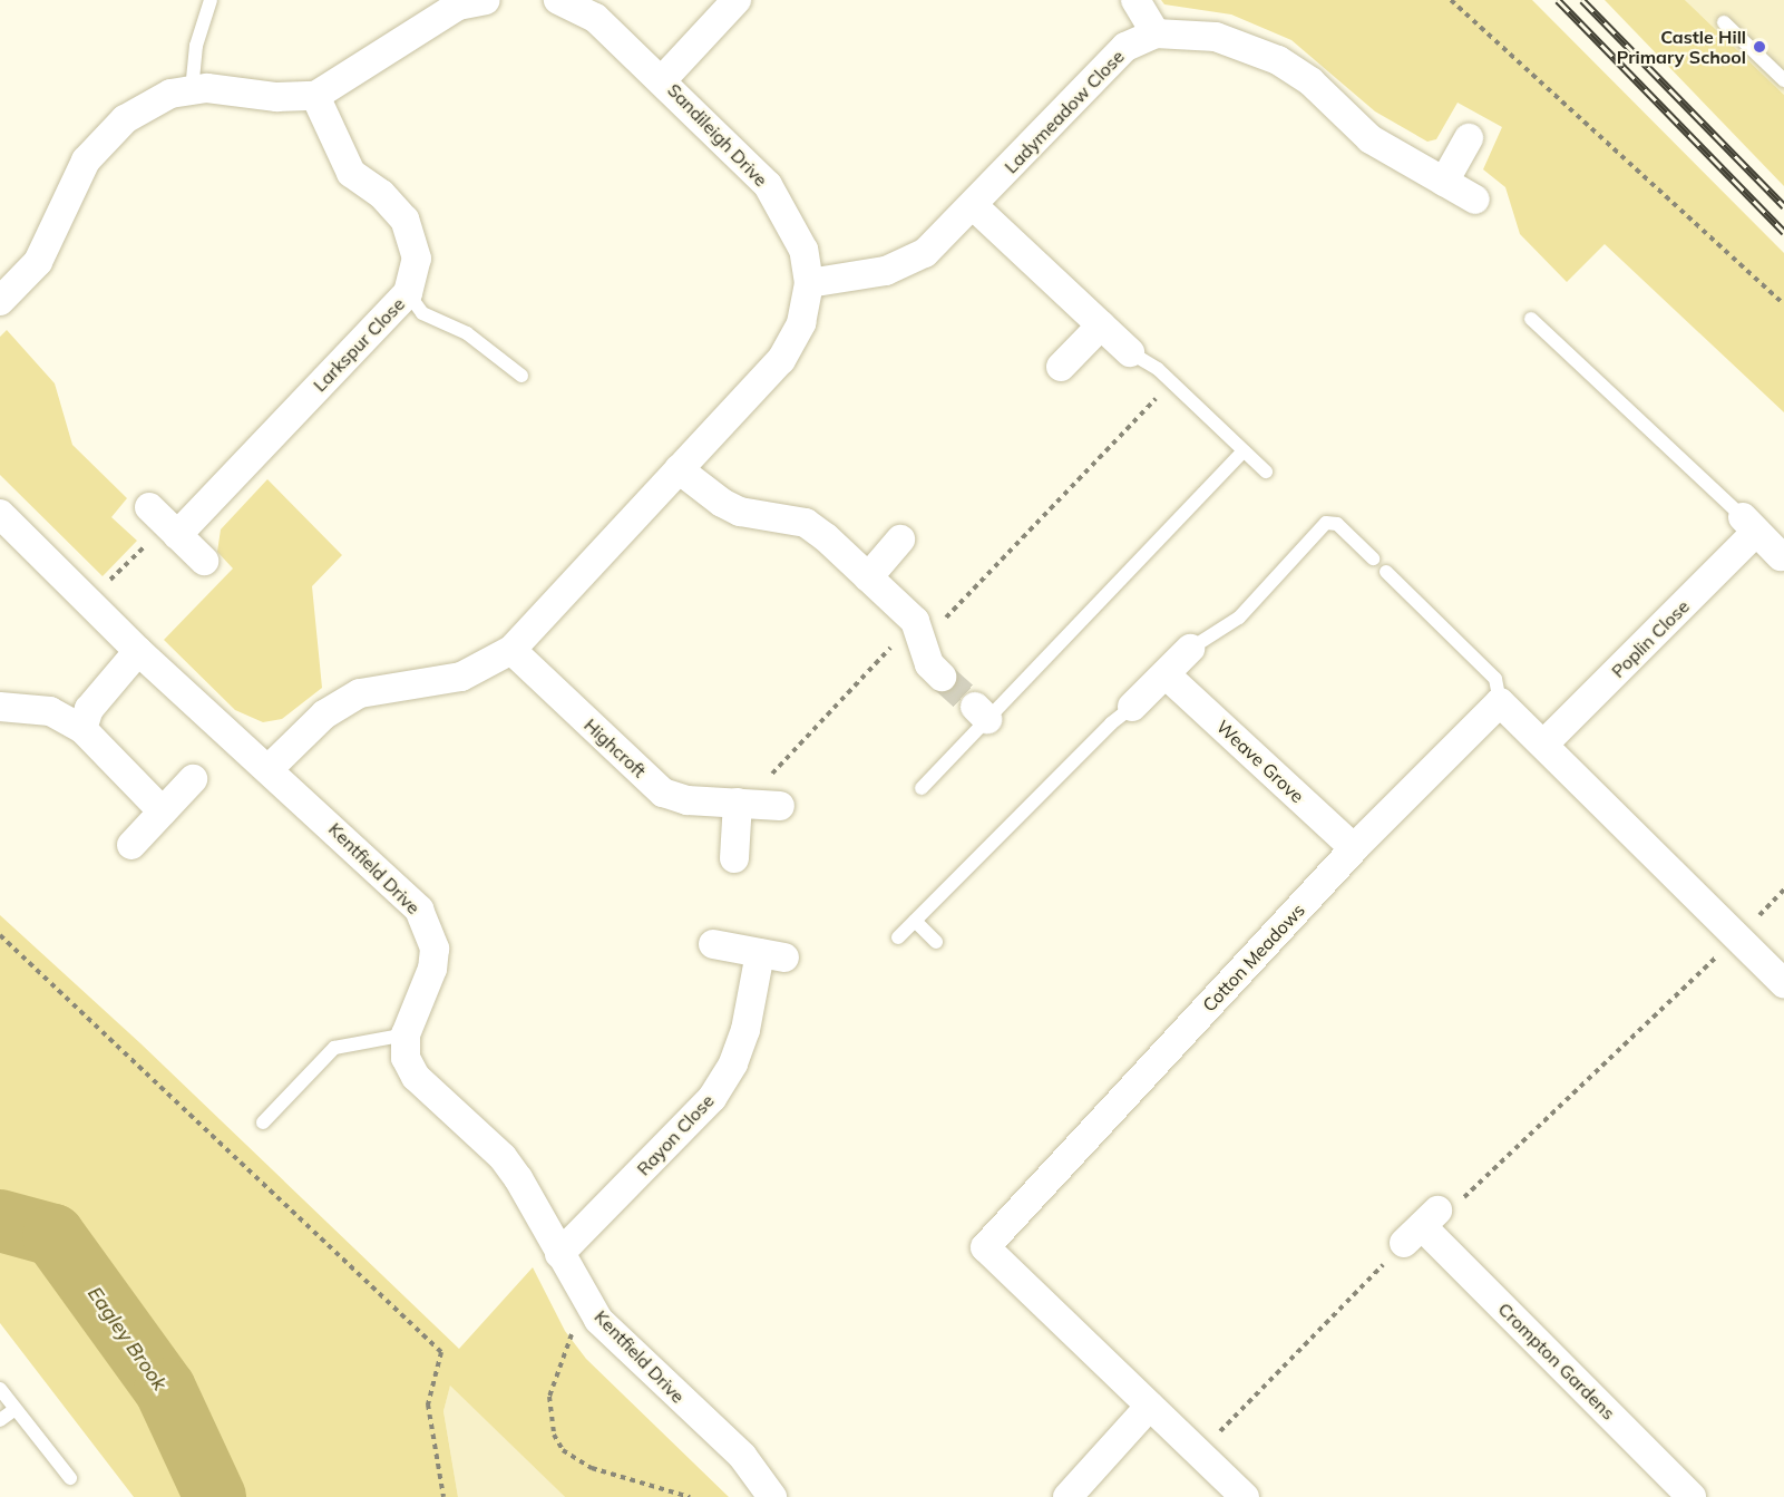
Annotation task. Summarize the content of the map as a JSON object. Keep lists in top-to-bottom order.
{
  "streets": {
    "street": [
      "Ladymeadow Close",
      "Sandileigh Drive",
      "Larkspur Close",
      "Poplin Close",
      "Highcroft",
      "Weave Grove",
      "Kentfield Drive",
      "Cotton Meadows",
      "Rayon Close",
      "Crompton Gardens"
    ]
  },
  "crossings": [
    ["Ladymeadow Close", "Sandileigh Drive"],
    ["Sandileigh Drive", "Highcroft"],
    ["Sandileigh Drive", "Kentfield Drive"],
    ["Weave Grove", "Cotton Meadows"],
    ["Kentfield Drive", "Rayon Close"]
  ],
  "water": ["Eagley Brook"],
  "places": ["Castle Hill Primary School"]
}
